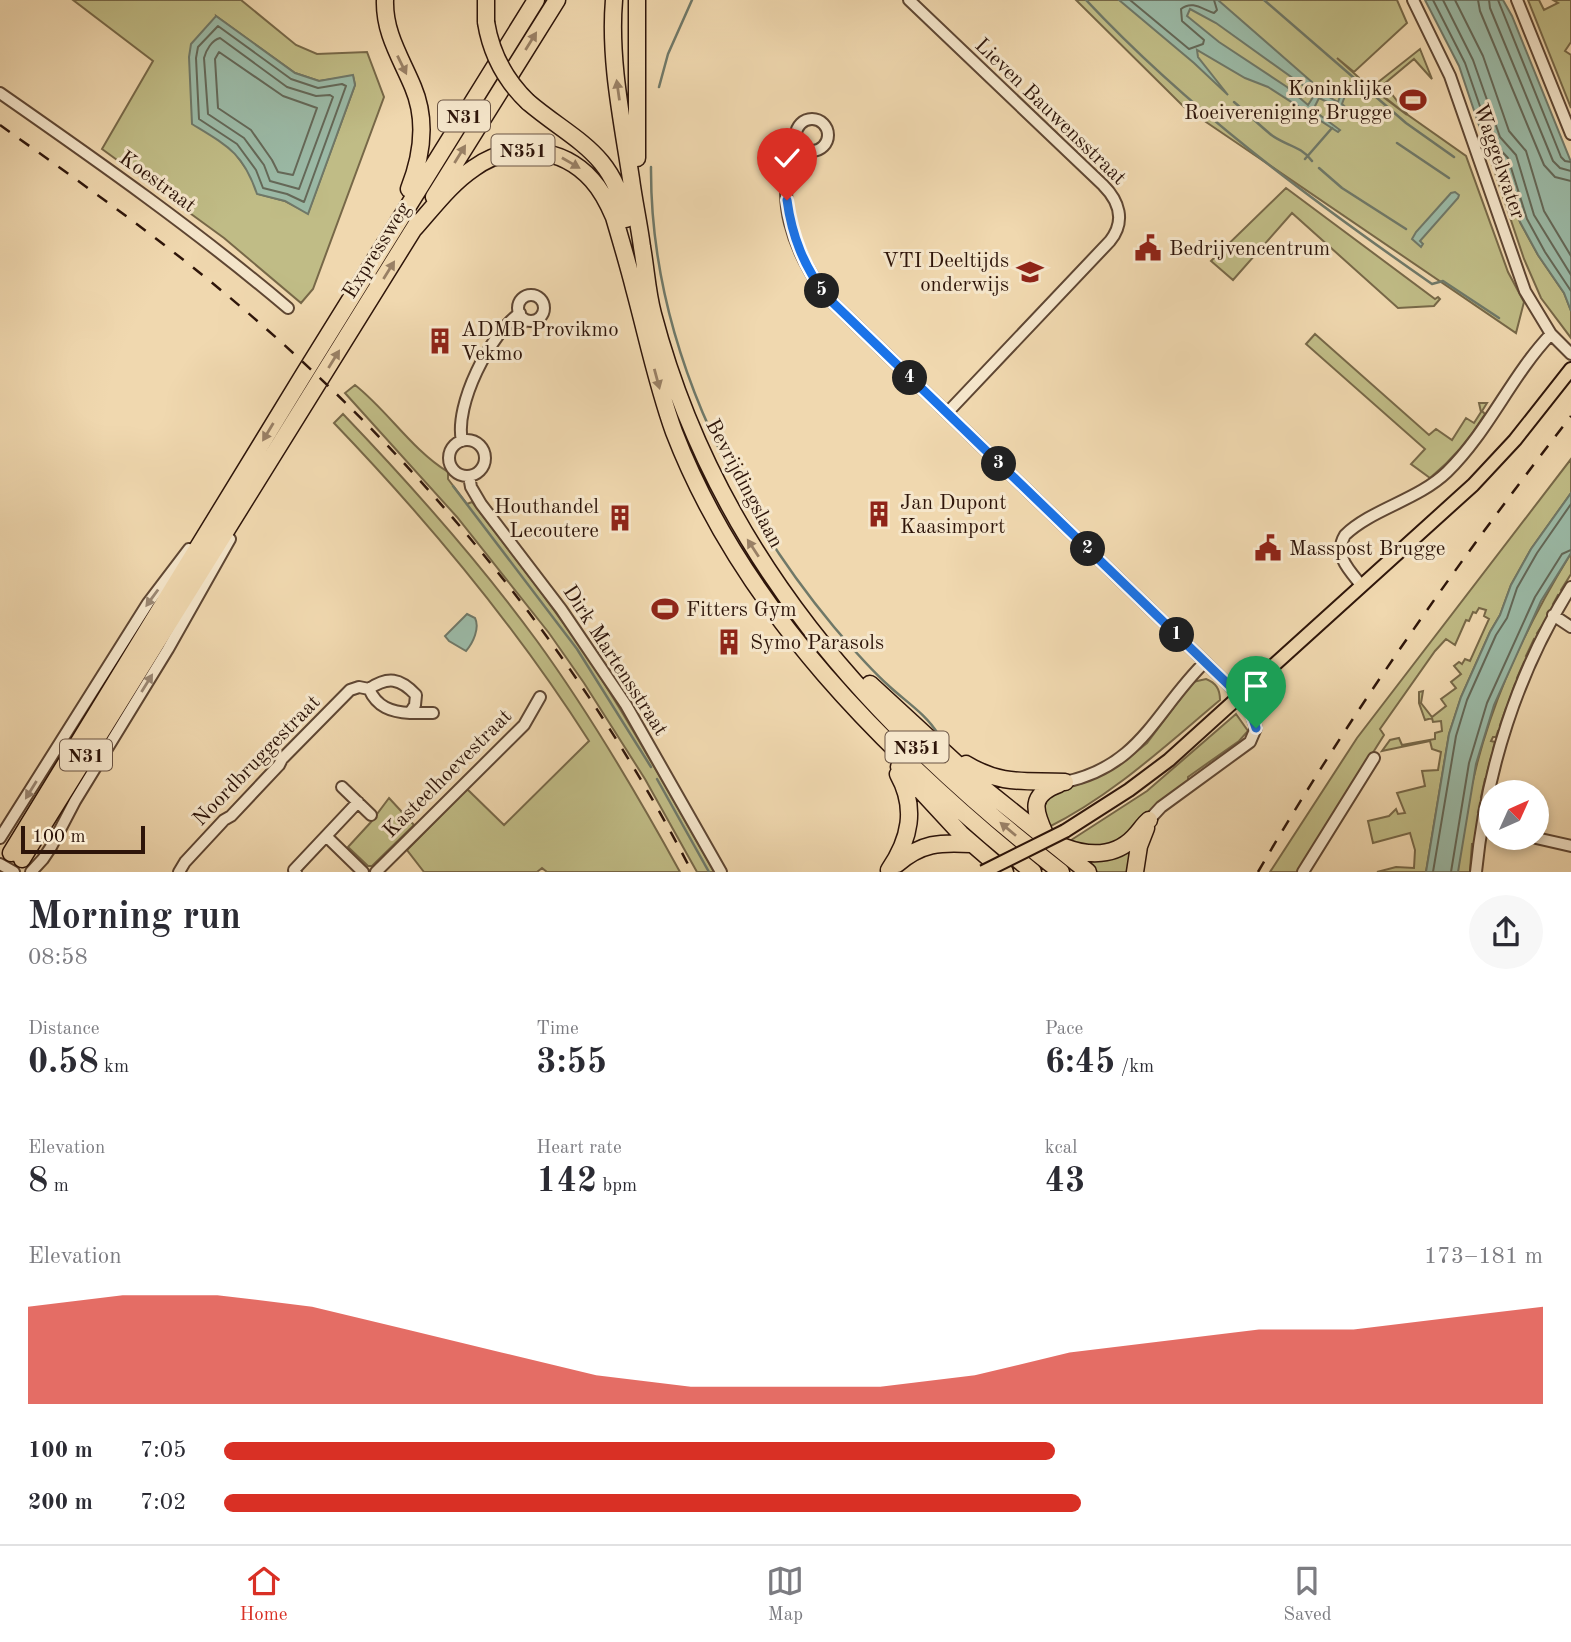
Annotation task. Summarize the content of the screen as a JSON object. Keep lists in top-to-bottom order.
{
  "streets": {
    "highway": [
      "N31",
      "N351",
      "Expressweg",
      "Bevrijdingslaan"
    ],
    "street": [
      "Lieven Bauwensstraat",
      "Waggelwater",
      "Koestraat",
      "Dirk Martensstraat",
      "Noordbruggestraat",
      "Kasteelhoevestraat"
    ]
  },
  "crossings": [
    ["N351", "Expressweg"],
    ["N351", "Bevrijdingslaan"]
  ],
  "places": {
    "sports": ["Koninklijke Roeivereniging Brugge", "Fitters Gym"],
    "public building": ["Bedrijvencentrum", "Masspost Brugge"],
    "school or university": ["VTI Deeltijds onderwijs"],
    "building": [
      "ADMB Provikmo Vekmo",
      "Jan Dupont Kaasimport",
      "Houthandel Lecoutere",
      "Symo Parasols"
    ]
  },
  "scale_bar": "100 m",
  "north": "top right",
  "page": {
    "pins": [
      "5",
      "4",
      "3",
      "2",
      "1"
    ],
    "scale": "100 m",
    "heading": ["Morning run", "08:58"],
    "stats": [
      ["Distance", "0.58 km"],
      ["Time", "3:55"],
      ["Pace", "6:45 /km"],
      ["Elevation", "8 m"],
      ["Heart rate", "142 bpm"],
      ["kcal", "43"]
    ],
    "chart": ["Elevation", "173–181 m"],
    "list": [
      {
        "name": "100 m",
        "note": "7:05"
      },
      {
        "name": "200 m",
        "note": "7:02"
      }
    ],
    "tabs": ["Home", "Map", "Saved"]
  }
}
